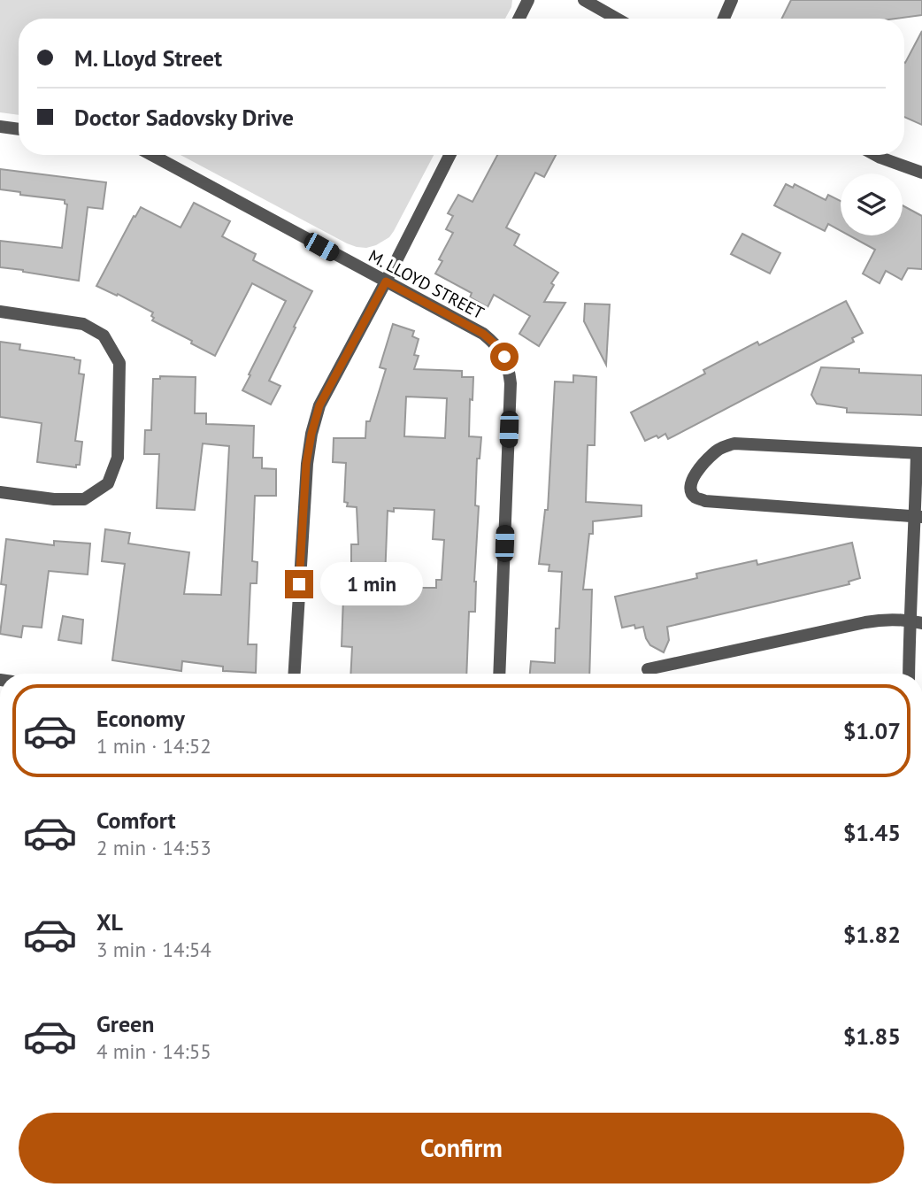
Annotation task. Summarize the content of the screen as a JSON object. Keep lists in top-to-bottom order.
{
  "streets": {
    "street": ["M. LLOYD STREET"]
  },
  "page": {
    "banner": ["M. Lloyd Street", "Doctor Sadovsky Drive"],
    "bubble": "1 min",
    "list": [
      {
        "name": "Economy",
        "note": "1 min · 14:52",
        "value": "$1.07"
      },
      {
        "name": "Comfort",
        "note": "2 min · 14:53",
        "value": "$1.45"
      },
      {
        "name": "XL",
        "note": "3 min · 14:54",
        "value": "$1.82"
      },
      {
        "name": "Green",
        "note": "4 min · 14:55",
        "value": "$1.85"
      }
    ],
    "buttons": "Confirm"
  }
}
